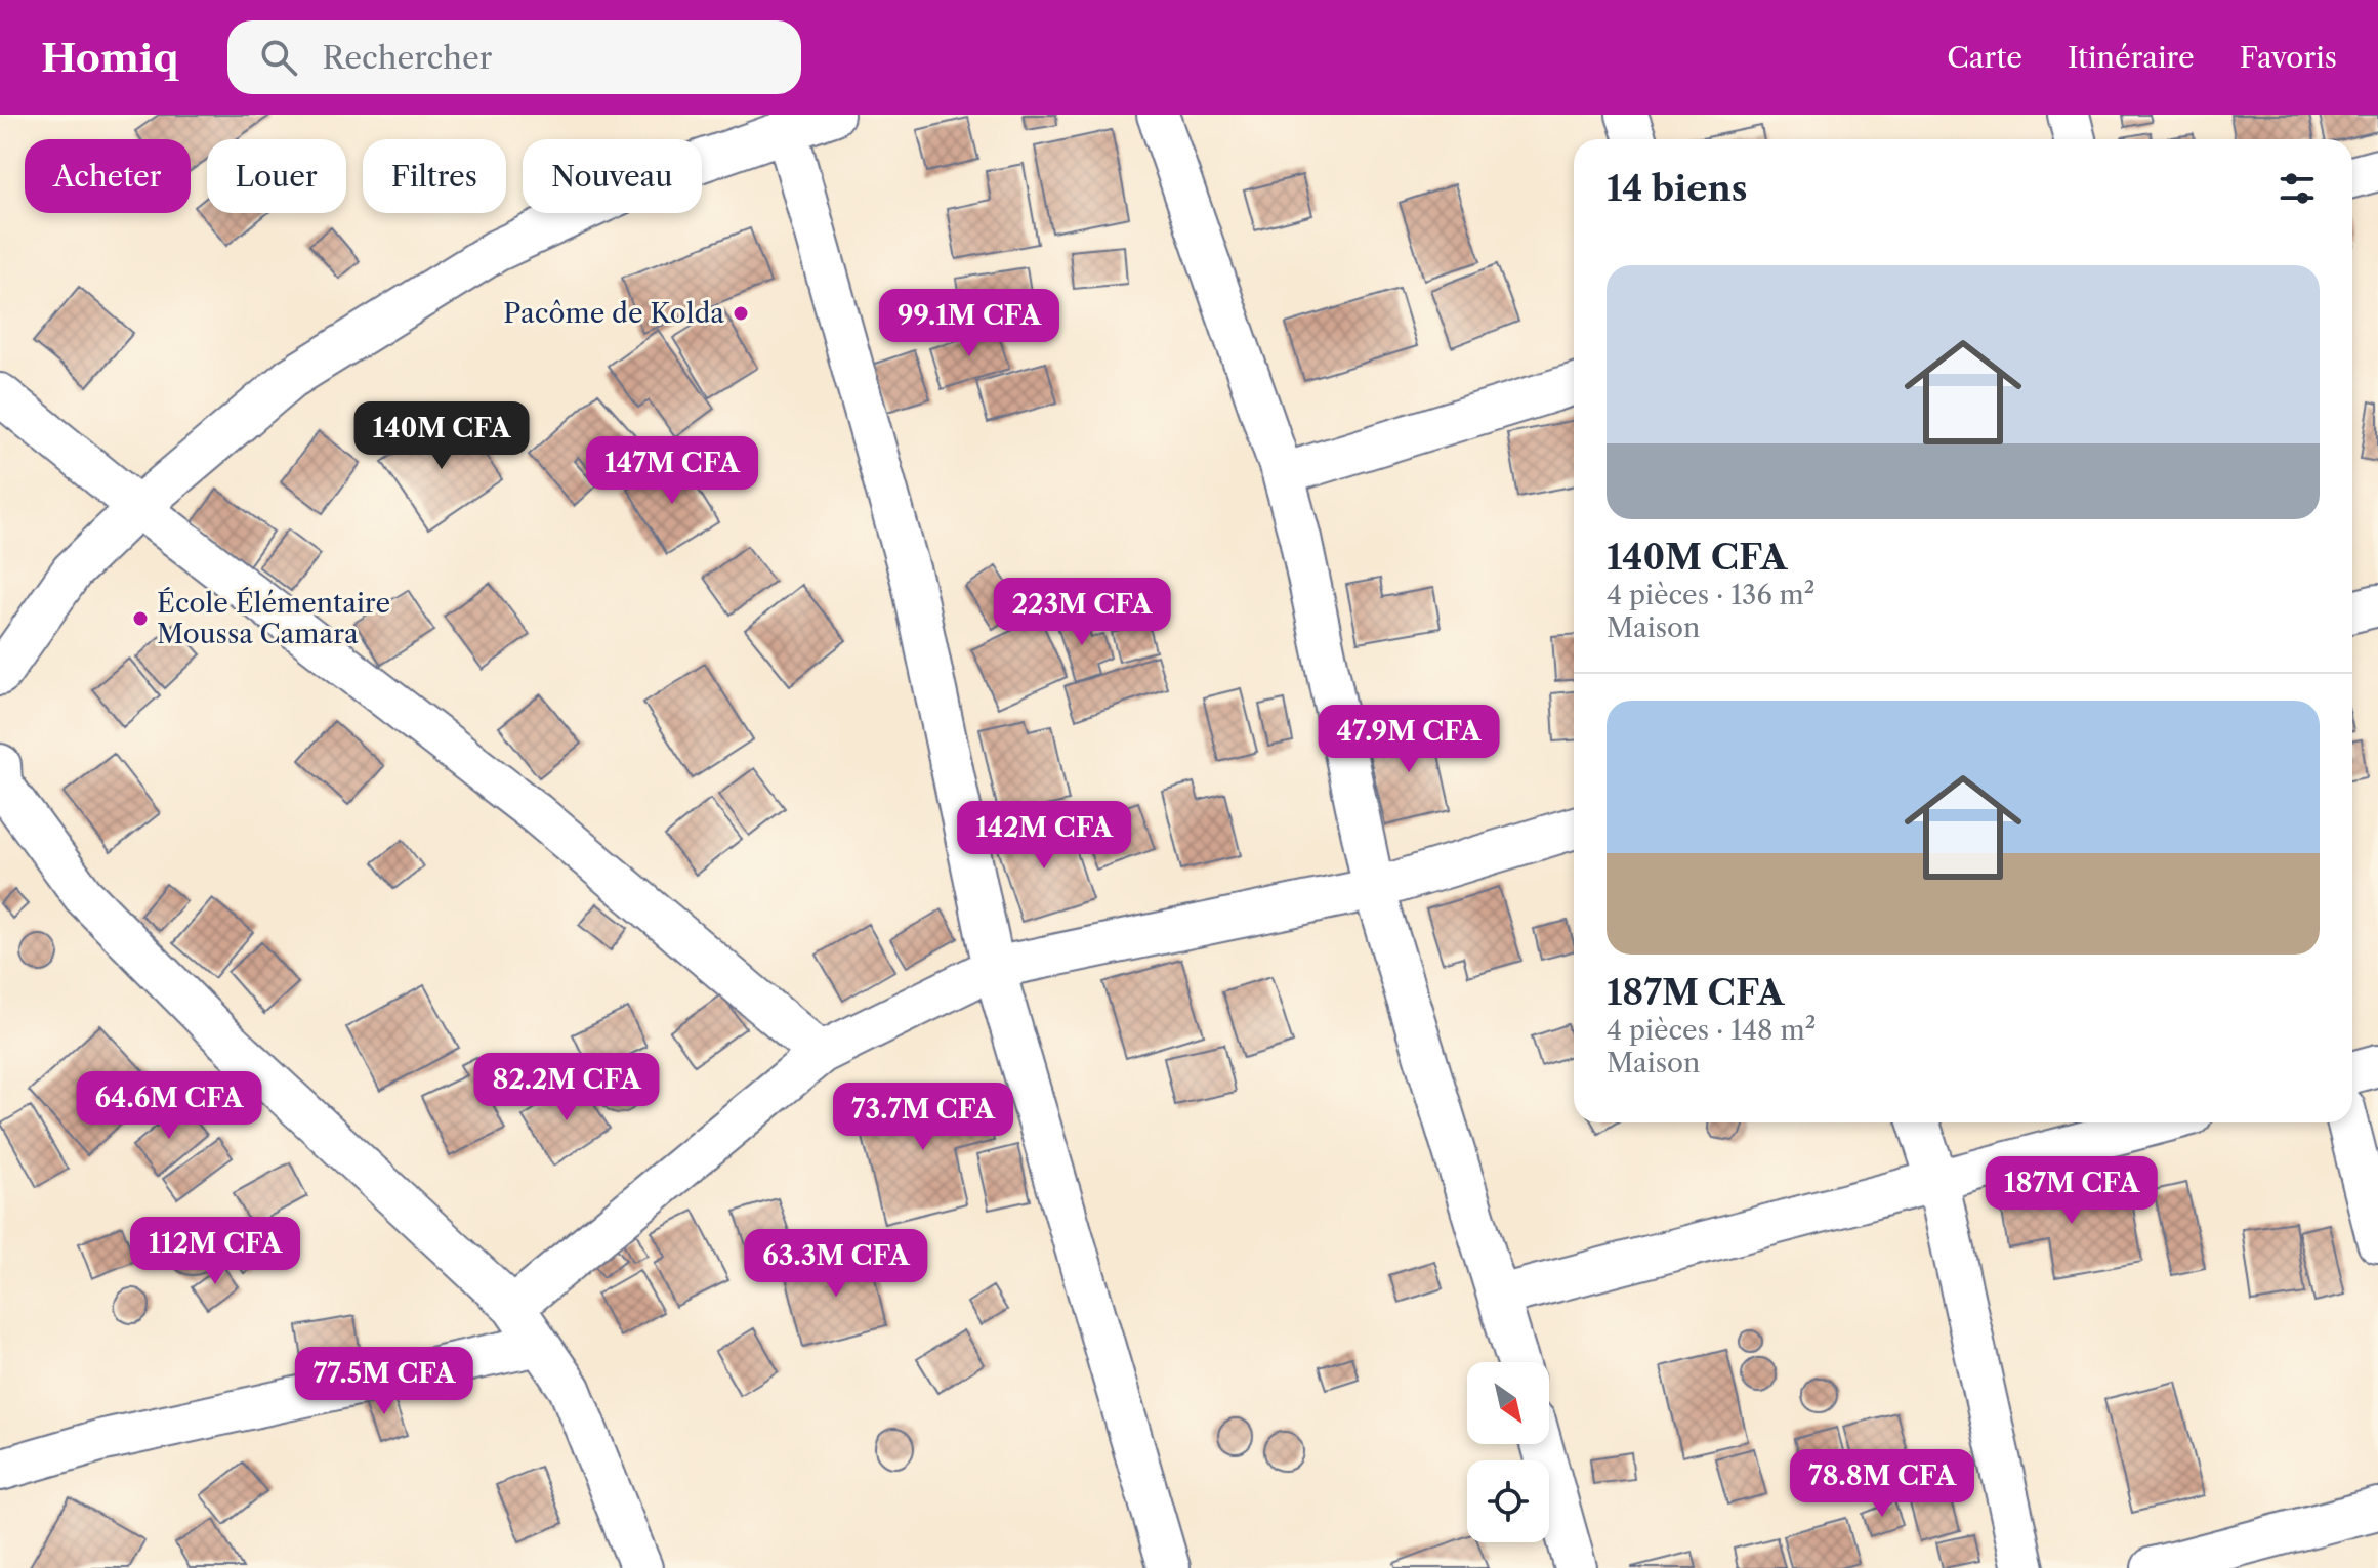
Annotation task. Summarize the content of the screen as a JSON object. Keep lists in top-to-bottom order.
{
  "places": ["Pacôme de Kolda", "École Élémentaire Moussa Camara"],
  "north": "bottom right",
  "page": {
    "header": "Homiq",
    "search": "Rechercher",
    "nav": ["Carte", "Itinéraire", "Favoris"],
    "chip": [
      "Acheter",
      "Louer",
      "Filtres",
      "Nouveau"
    ],
    "heading": "14 biens",
    "list": [
      {
        "name": "140M CFA",
        "note": "4 pièces · 136 m² · Maison"
      },
      {
        "name": "187M CFA",
        "note": "4 pièces · 148 m² · Maison"
      }
    ],
    "price": [
      "99.1M CFA",
      "140M CFA",
      "147M CFA",
      "223M CFA",
      "47.9M CFA",
      "142M CFA",
      "82.2M CFA",
      "64.6M CFA",
      "73.7M CFA",
      "187M CFA",
      "112M CFA",
      "63.3M CFA",
      "77.5M CFA",
      "78.8M CFA"
    ]
  }
}
